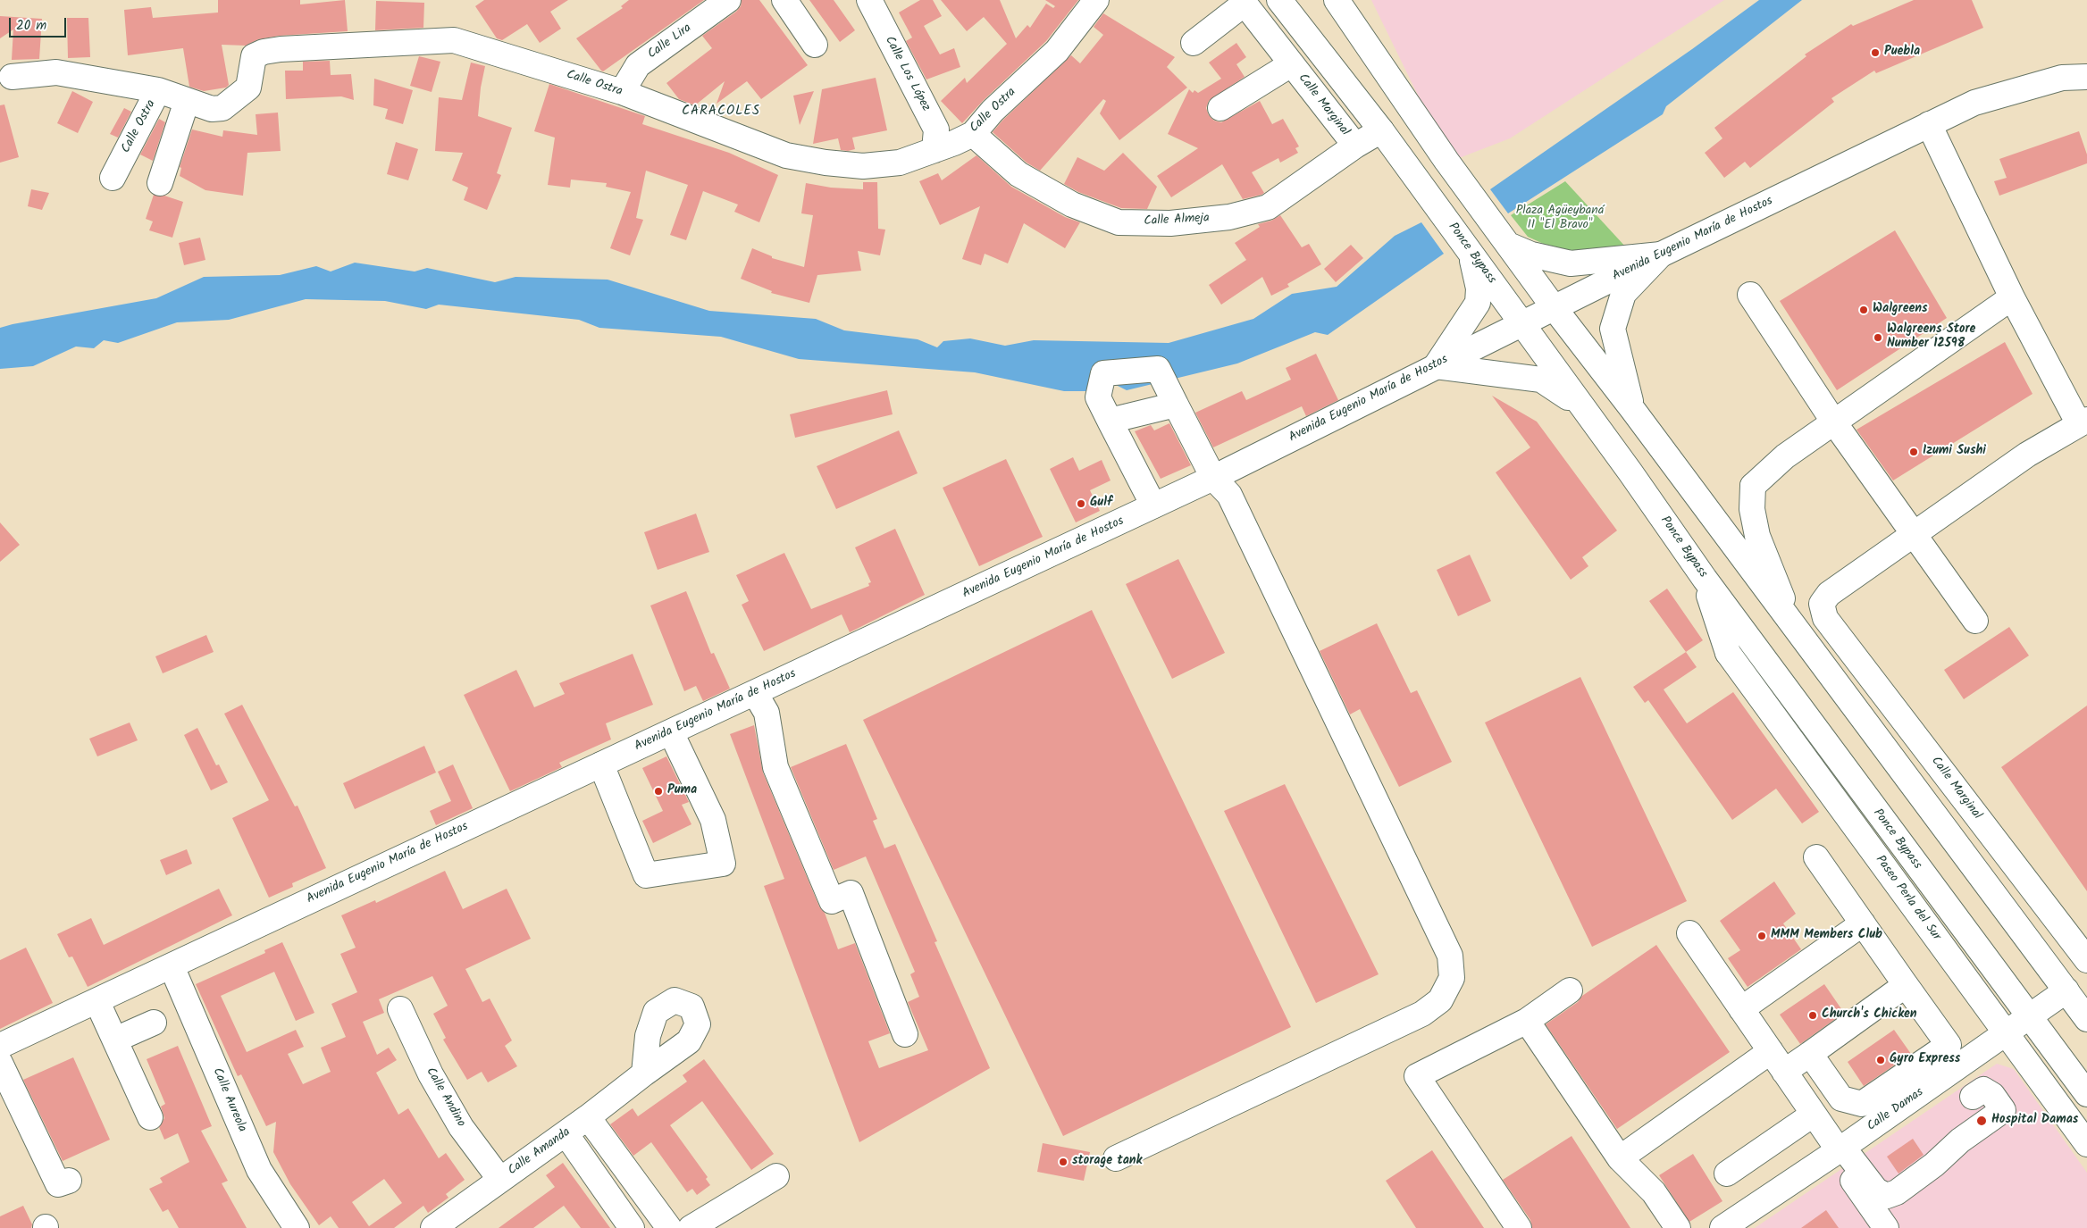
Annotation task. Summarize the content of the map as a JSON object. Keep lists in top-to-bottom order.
{
  "streets": {
    "main road": [
      "Calle Lira",
      "Calle Los López",
      "Calle Ostra",
      "Calle Marginal",
      "Calle Almeja",
      "Avenida Eugenio María de Hostos",
      "Ponce Bypass",
      "Paseo Perla del Sur",
      "Calle Andino",
      "Calle Aureola",
      "Calle Damas",
      "Calle Amanda"
    ]
  },
  "crossings": [
    ["Calle Lira", "Calle Ostra"],
    ["Calle Los López", "Calle Ostra"],
    ["Calle Ostra", "Calle Almeja"],
    ["Calle Marginal", "Calle Almeja"],
    ["Calle Almeja", "Ponce Bypass"],
    ["Avenida Eugenio María de Hostos", "Ponce Bypass"],
    ["Avenida Eugenio María de Hostos", "Calle Aureola"],
    ["Ponce Bypass", "Paseo Perla del Sur"],
    ["Ponce Bypass", "Calle Damas"],
    ["Paseo Perla del Sur", "Calle Damas"],
    ["Calle Andino", "Calle Amanda"]
  ],
  "districts": ["CARACOLES"],
  "parks": ["Plaza Agüeybaná II \"El Bravo\""],
  "places": [
    "Puebla",
    "Walgreens",
    "Walgreens Store Number 12598",
    "Izumi Sushi",
    "Gulf",
    "Puma",
    "MMM Members Club",
    "Church's Chicken",
    "Gyro Express",
    "Hospital Damas",
    "storage tank"
  ],
  "scale_bar": "20 m"
}
